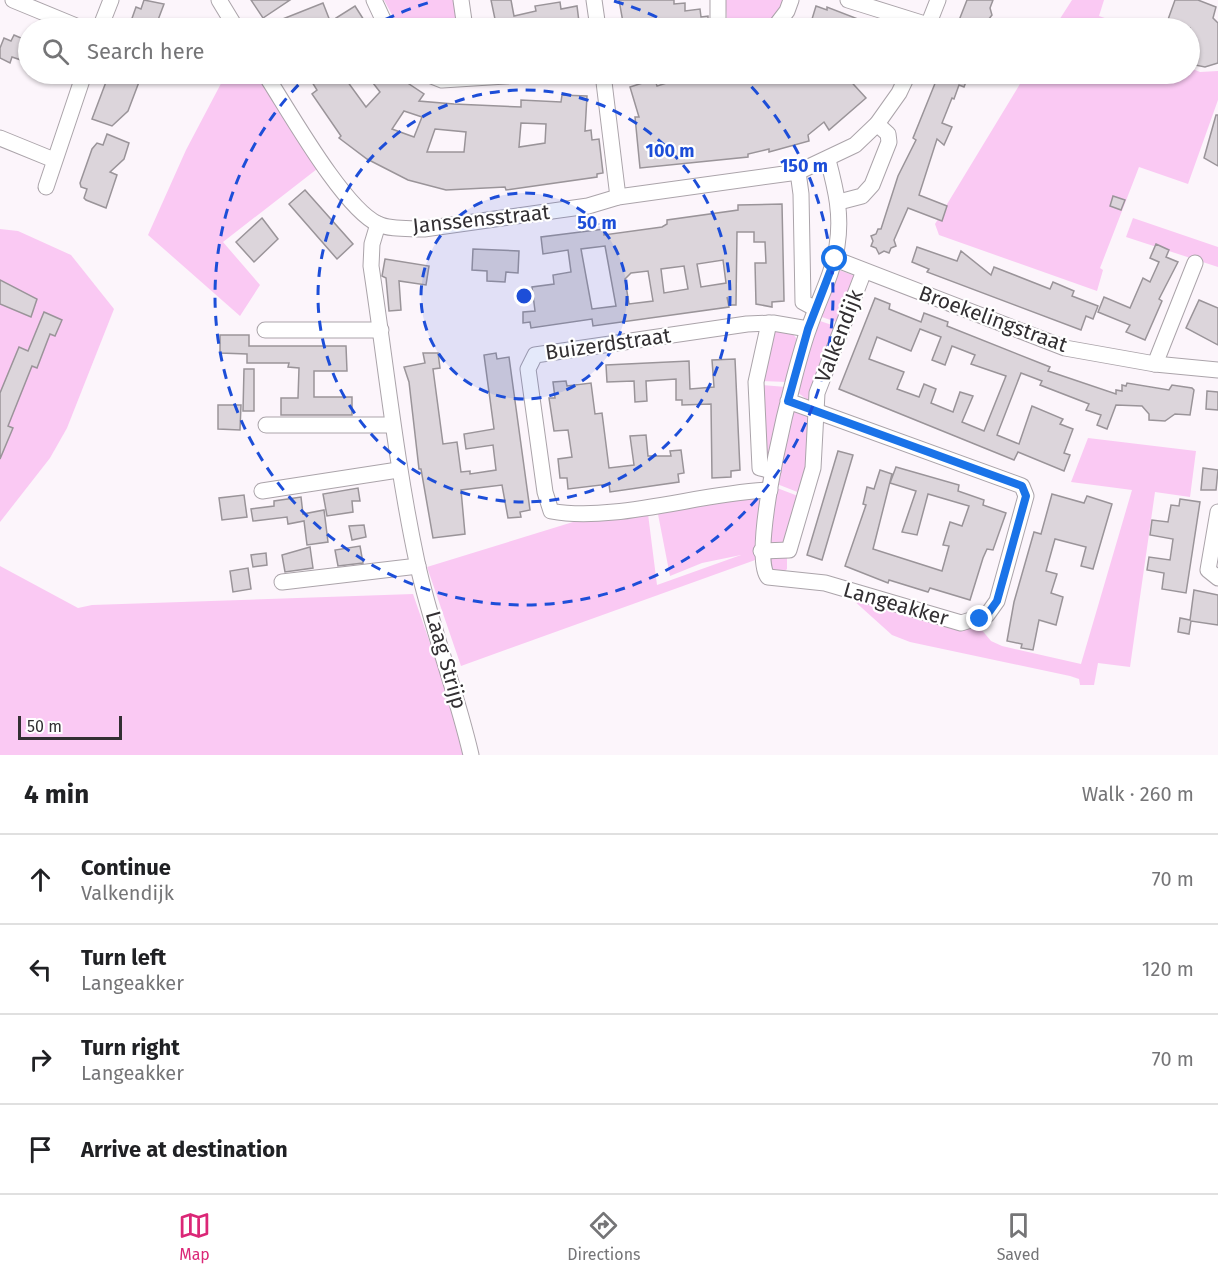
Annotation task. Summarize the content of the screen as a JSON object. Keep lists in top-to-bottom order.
{
  "streets": {
    "street": [
      "Janssensstraat",
      "Broekelingstraat",
      "Valkendijk",
      "Buizerdstraat",
      "Langeakker",
      "Laag Strijp"
    ]
  },
  "crossings": [
    ["Janssensstraat", "Valkendijk"],
    ["Janssensstraat", "Laag Strijp"],
    ["Broekelingstraat", "Valkendijk"],
    ["Valkendijk", "Buizerdstraat"],
    ["Valkendijk", "Langeakker"]
  ],
  "scale_bar": "50 m",
  "page": {
    "search": "Search here",
    "scale": "50 m",
    "heading": ["4 min", "Walk · 260 m"],
    "list": [
      ["Continue", "Valkendijk", "70 m"],
      ["Turn left", "Langeakker", "120 m"],
      ["Turn right", "Langeakker", "70 m"],
      "Arrive at destination"
    ],
    "nav": ["Map", "Directions", "Saved"]
  },
  "rings": ["100 m", "150 m", "50 m"]
}
